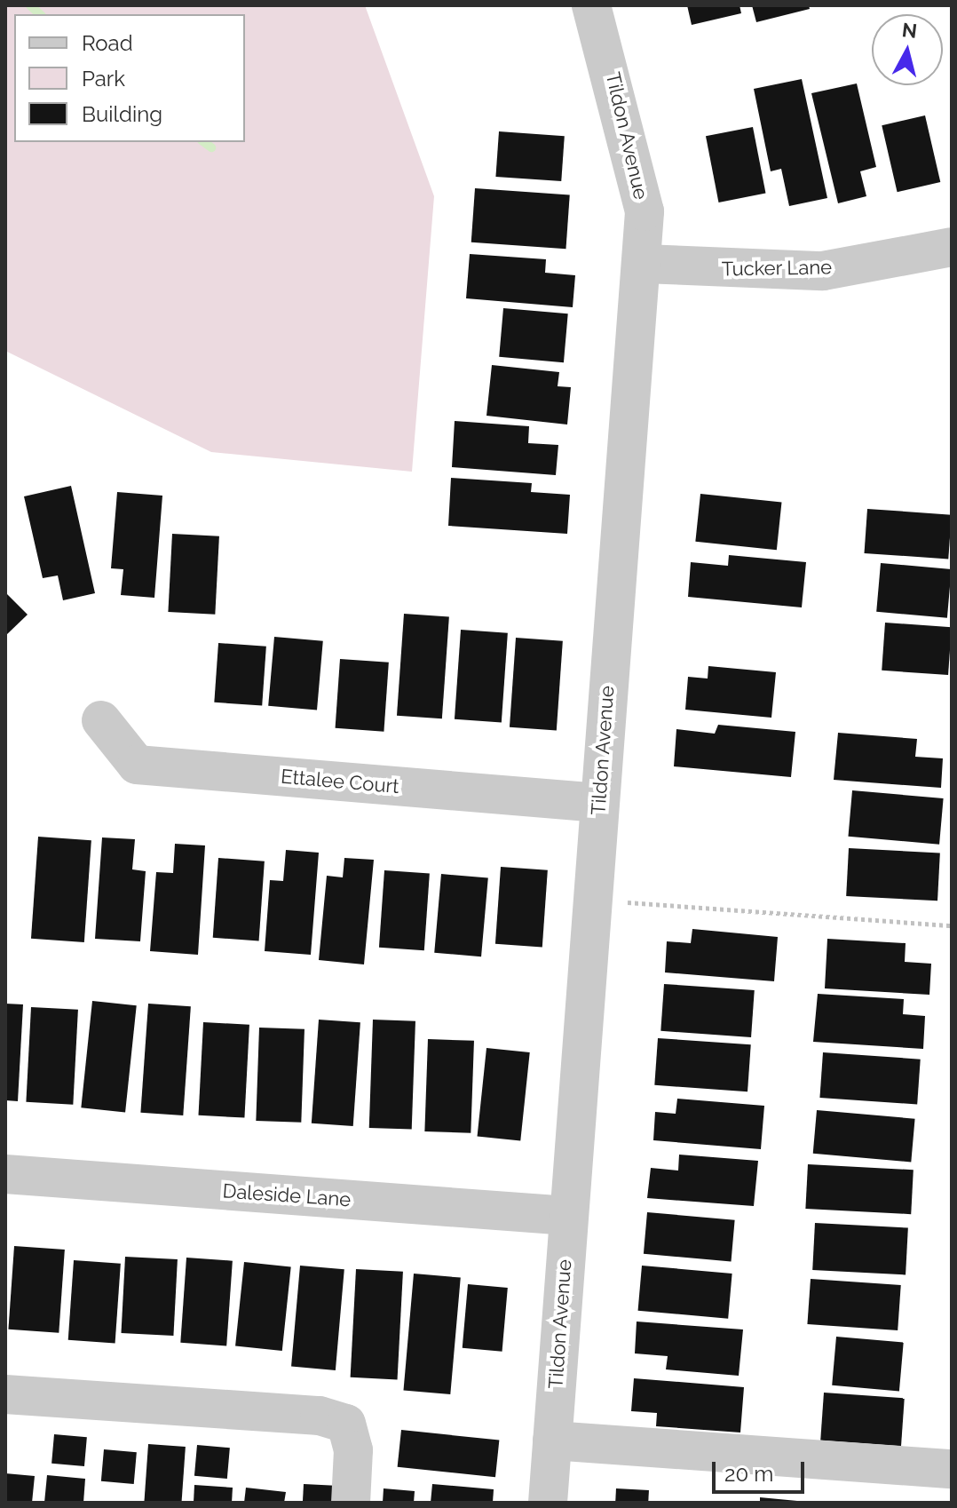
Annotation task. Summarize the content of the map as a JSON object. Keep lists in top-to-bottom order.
{
  "streets": {
    "street": [
      "Tildon Avenue",
      "Tucker Lane",
      "Ettalee Court",
      "Daleside Lane"
    ]
  },
  "crossings": [
    ["Tildon Avenue", "Tucker Lane"],
    ["Tildon Avenue", "Ettalee Court"],
    ["Tildon Avenue", "Daleside Lane"]
  ],
  "legend": ["Road", "Park", "Building"],
  "scale_bar": "20 m",
  "north": "top"
}
